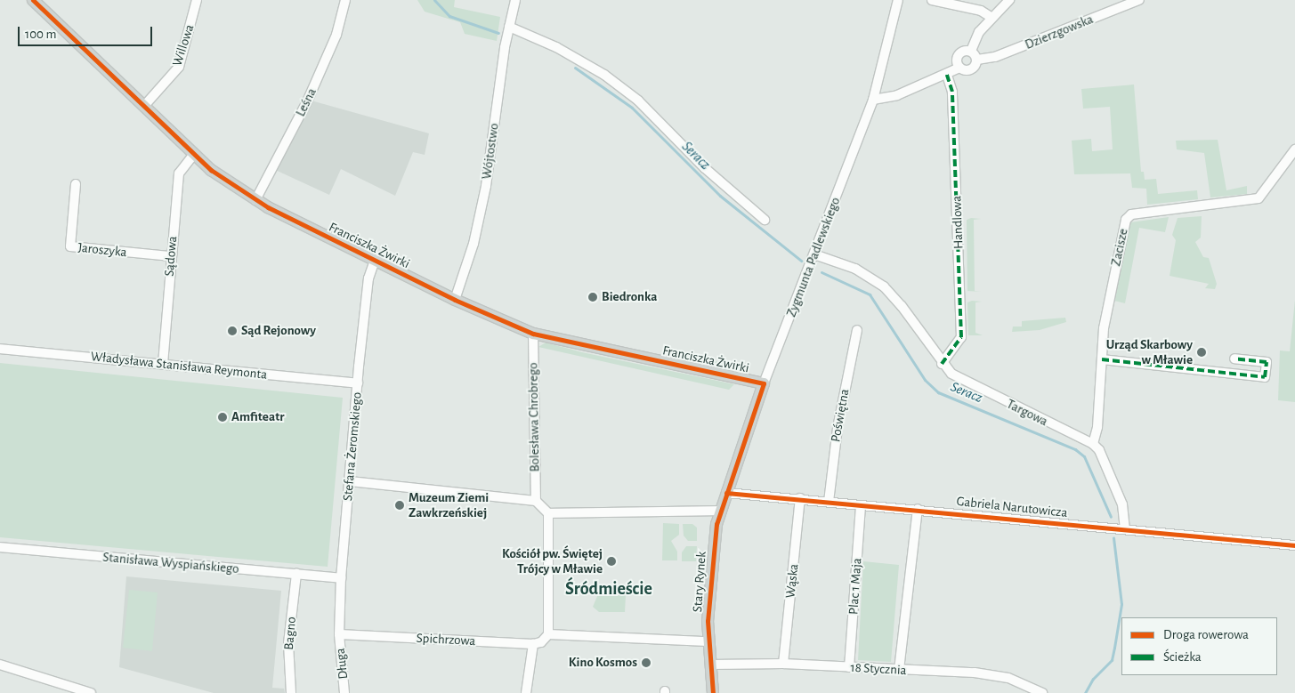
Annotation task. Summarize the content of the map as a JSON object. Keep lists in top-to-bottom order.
{
  "streets": {
    "main road": ["Franciszka Żwirki", "Zygmunta Padlewskiego", "Stary Rynek"],
    "street": [
      "Dzierzgowska",
      "Willowa",
      "Leśna",
      "Wójtostwo",
      "Handlowa",
      "Zacisze",
      "Jaroszyka",
      "Sądowa",
      "Władysława Stanisława Reymonta",
      "Targowa",
      "Poświętna",
      "Bolesława Chrobrego",
      "Stefana Żeromskiego",
      "Gabriela Narutowicza",
      "Stanisława Wyspiańskiego",
      "Wąska",
      "Plac 1 Maja",
      "Bagno",
      "Spichrzowa",
      "Długa",
      "18 Stycznia"
    ]
  },
  "crossings": [
    ["Dzierzgowska", "Handlowa"],
    ["Dzierzgowska", "Zygmunta Padlewskiego"],
    ["Willowa", "Franciszka Żwirki"],
    ["Leśna", "Franciszka Żwirki"],
    ["Wójtostwo", "Franciszka Żwirki"],
    ["Handlowa", "Targowa"],
    ["Franciszka Żwirki", "Sądowa"],
    ["Franciszka Żwirki", "Zygmunta Padlewskiego"],
    ["Franciszka Żwirki", "Bolesława Chrobrego"],
    ["Franciszka Żwirki", "Stefana Żeromskiego"],
    ["Zacisze", "Targowa"],
    ["Jaroszyka", "Sądowa"],
    ["Sądowa", "Władysława Stanisława Reymonta"],
    ["Zygmunta Padlewskiego", "Targowa"],
    ["Zygmunta Padlewskiego", "Gabriela Narutowicza"],
    ["Zygmunta Padlewskiego", "Stary Rynek"],
    ["Władysława Stanisława Reymonta", "Stefana Żeromskiego"],
    ["Poświętna", "Gabriela Narutowicza"],
    ["Stefana Żeromskiego", "Stanisława Wyspiańskiego"],
    ["Stefana Żeromskiego", "Spichrzowa"],
    ["Stefana Żeromskiego", "Długa"],
    ["Gabriela Narutowicza", "Wąska"],
    ["Gabriela Narutowicza", "Plac 1 Maja"],
    ["Stanisława Wyspiańskiego", "Bagno"],
    ["Wąska", "18 Stycznia"],
    ["Stary Rynek", "18 Stycznia"],
    ["Plac 1 Maja", "18 Stycznia"],
    ["Spichrzowa", "Długa"]
  ],
  "districts": ["Śródmieście"],
  "water": ["Seracz"],
  "places": [
    "Biedronka",
    "Sąd Rejonowy",
    "Urząd Skarbowy w Mławie",
    "Amfiteatr",
    "Muzeum Ziemi Zawkrzeńskiej",
    "Kościół pw. Świętej Trójcy w Mławie",
    "Kino Kosmos"
  ],
  "legend": ["Droga rowerowa", "Ścieżka"],
  "scale_bar": "100 m"
}
